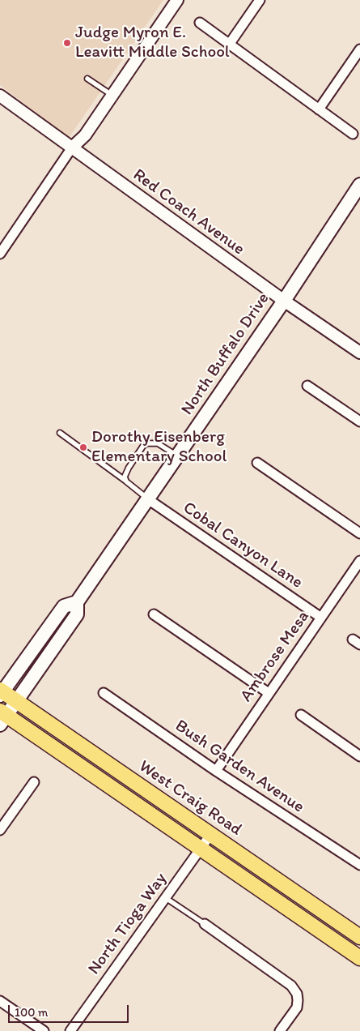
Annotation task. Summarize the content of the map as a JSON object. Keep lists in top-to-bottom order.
{
  "streets": {
    "main road": ["North Buffalo Drive", "West Craig Road"],
    "street": [
      "Red Coach Avenue",
      "Cobal Canyon Lane",
      "Ambrose Mesa",
      "Bush Garden Avenue",
      "North Tioga Way"
    ]
  },
  "crossings": [
    ["Red Coach Avenue", "North Buffalo Drive"],
    ["North Buffalo Drive", "Cobal Canyon Lane"],
    ["North Buffalo Drive", "West Craig Road"],
    ["Cobal Canyon Lane", "Ambrose Mesa"],
    ["Ambrose Mesa", "Bush Garden Avenue"],
    ["West Craig Road", "North Tioga Way"]
  ],
  "places": ["Judge Myron E. Leavitt Middle School", "Dorothy Eisenberg Elementary School"],
  "scale_bar": "100 m"
}
